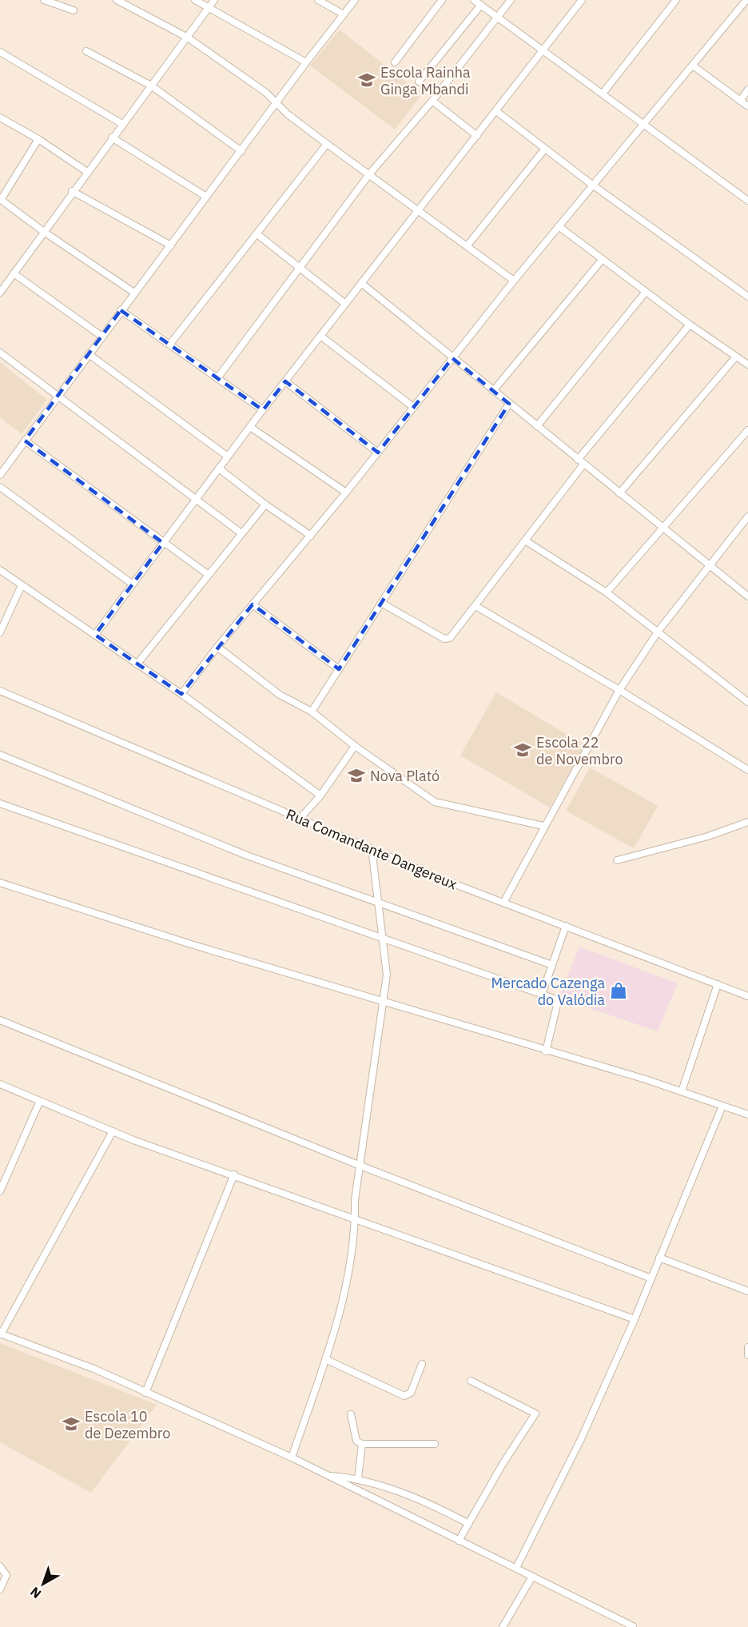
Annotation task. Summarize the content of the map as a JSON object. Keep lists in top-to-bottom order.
{
  "streets": {
    "street": ["Rua Comandante Dangereux"]
  },
  "places": {
    "school or university": [
      "Escola Rainha Ginga Mbandi",
      "Escola 22 de Novembro",
      "Nova Plató",
      "Escola 10 de Dezembro"
    ],
    "shop": ["Mercado Cazenga do Valódia"]
  },
  "north": "bottom left"
}
